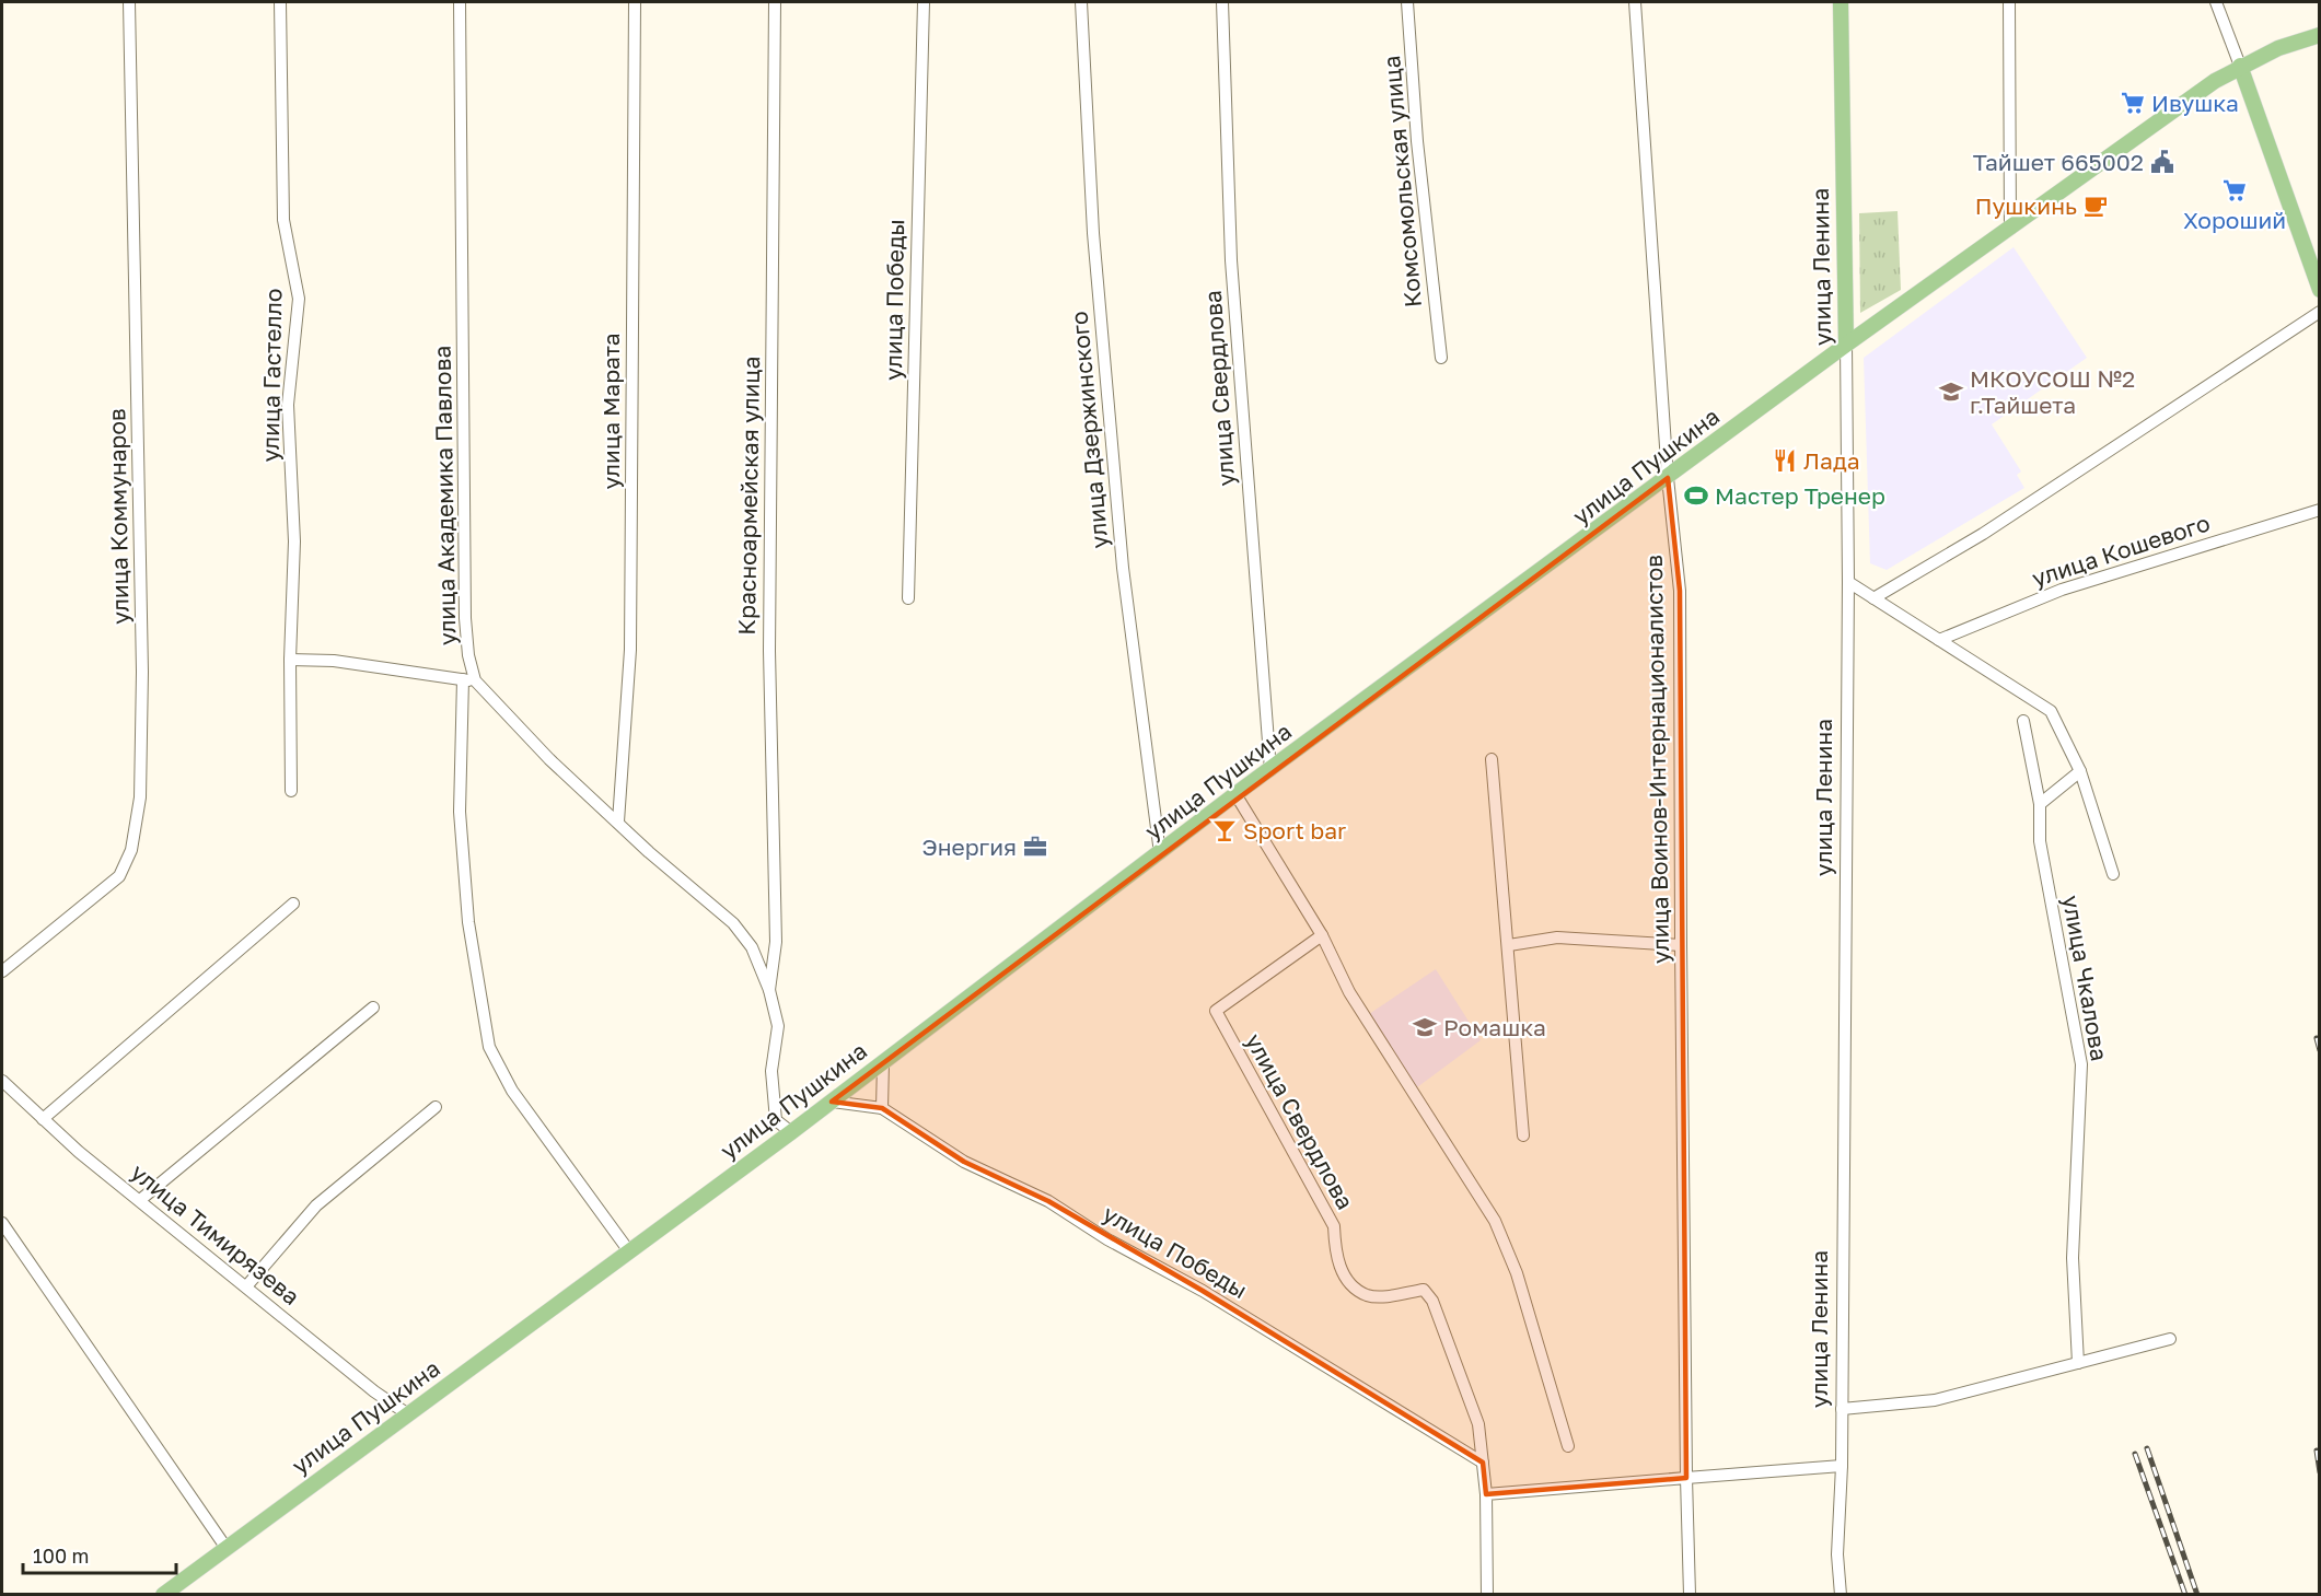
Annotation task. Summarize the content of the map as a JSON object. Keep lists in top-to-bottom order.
{
  "streets": {
    "main road": ["улица Ленина", "улица Пушкина"],
    "street": [
      "Комсомольская улица",
      "улица Победы",
      "улица Гастелло",
      "улица Свердлова",
      "улица Марата",
      "улица Дзержинского",
      "улица Академика Павлова",
      "Красноармейская улица",
      "улица Коммунаров",
      "улица Кошевого",
      "улица Воинов-Интернационалистов",
      "улица Чкалова",
      "улица Тимирязева"
    ]
  },
  "crossings": [
    ["улица Ленина", "улица Пушкина"],
    ["улица Победы", "улица Свердлова"],
    ["улица Свердлова", "улица Пушкина"],
    ["улица Марата", "улица Академика Павлова"],
    ["улица Дзержинского", "улица Пушкина"],
    ["улица Пушкина", "улица Академика Павлова"],
    ["улица Пушкина", "улица Воинов-Интернационалистов"],
    ["улица Пушкина", "улица Тимирязева"],
    ["улица Академика Павлова", "Красноармейская улица"]
  ],
  "places": {
    "supermarket": ["Ивушка", "Хороший"],
    "public building": ["Тайшет 665002"],
    "cafe": ["Пушкинь"],
    "school or university": ["МКОУСОШ №2 г.Тайшета", "Ромашка"],
    "restaurant": ["Лада"],
    "sports": ["Мастер Тренер"],
    "bar": ["Sport bar"],
    "office": ["Энергия"]
  },
  "scale_bar": "100 m"
}
